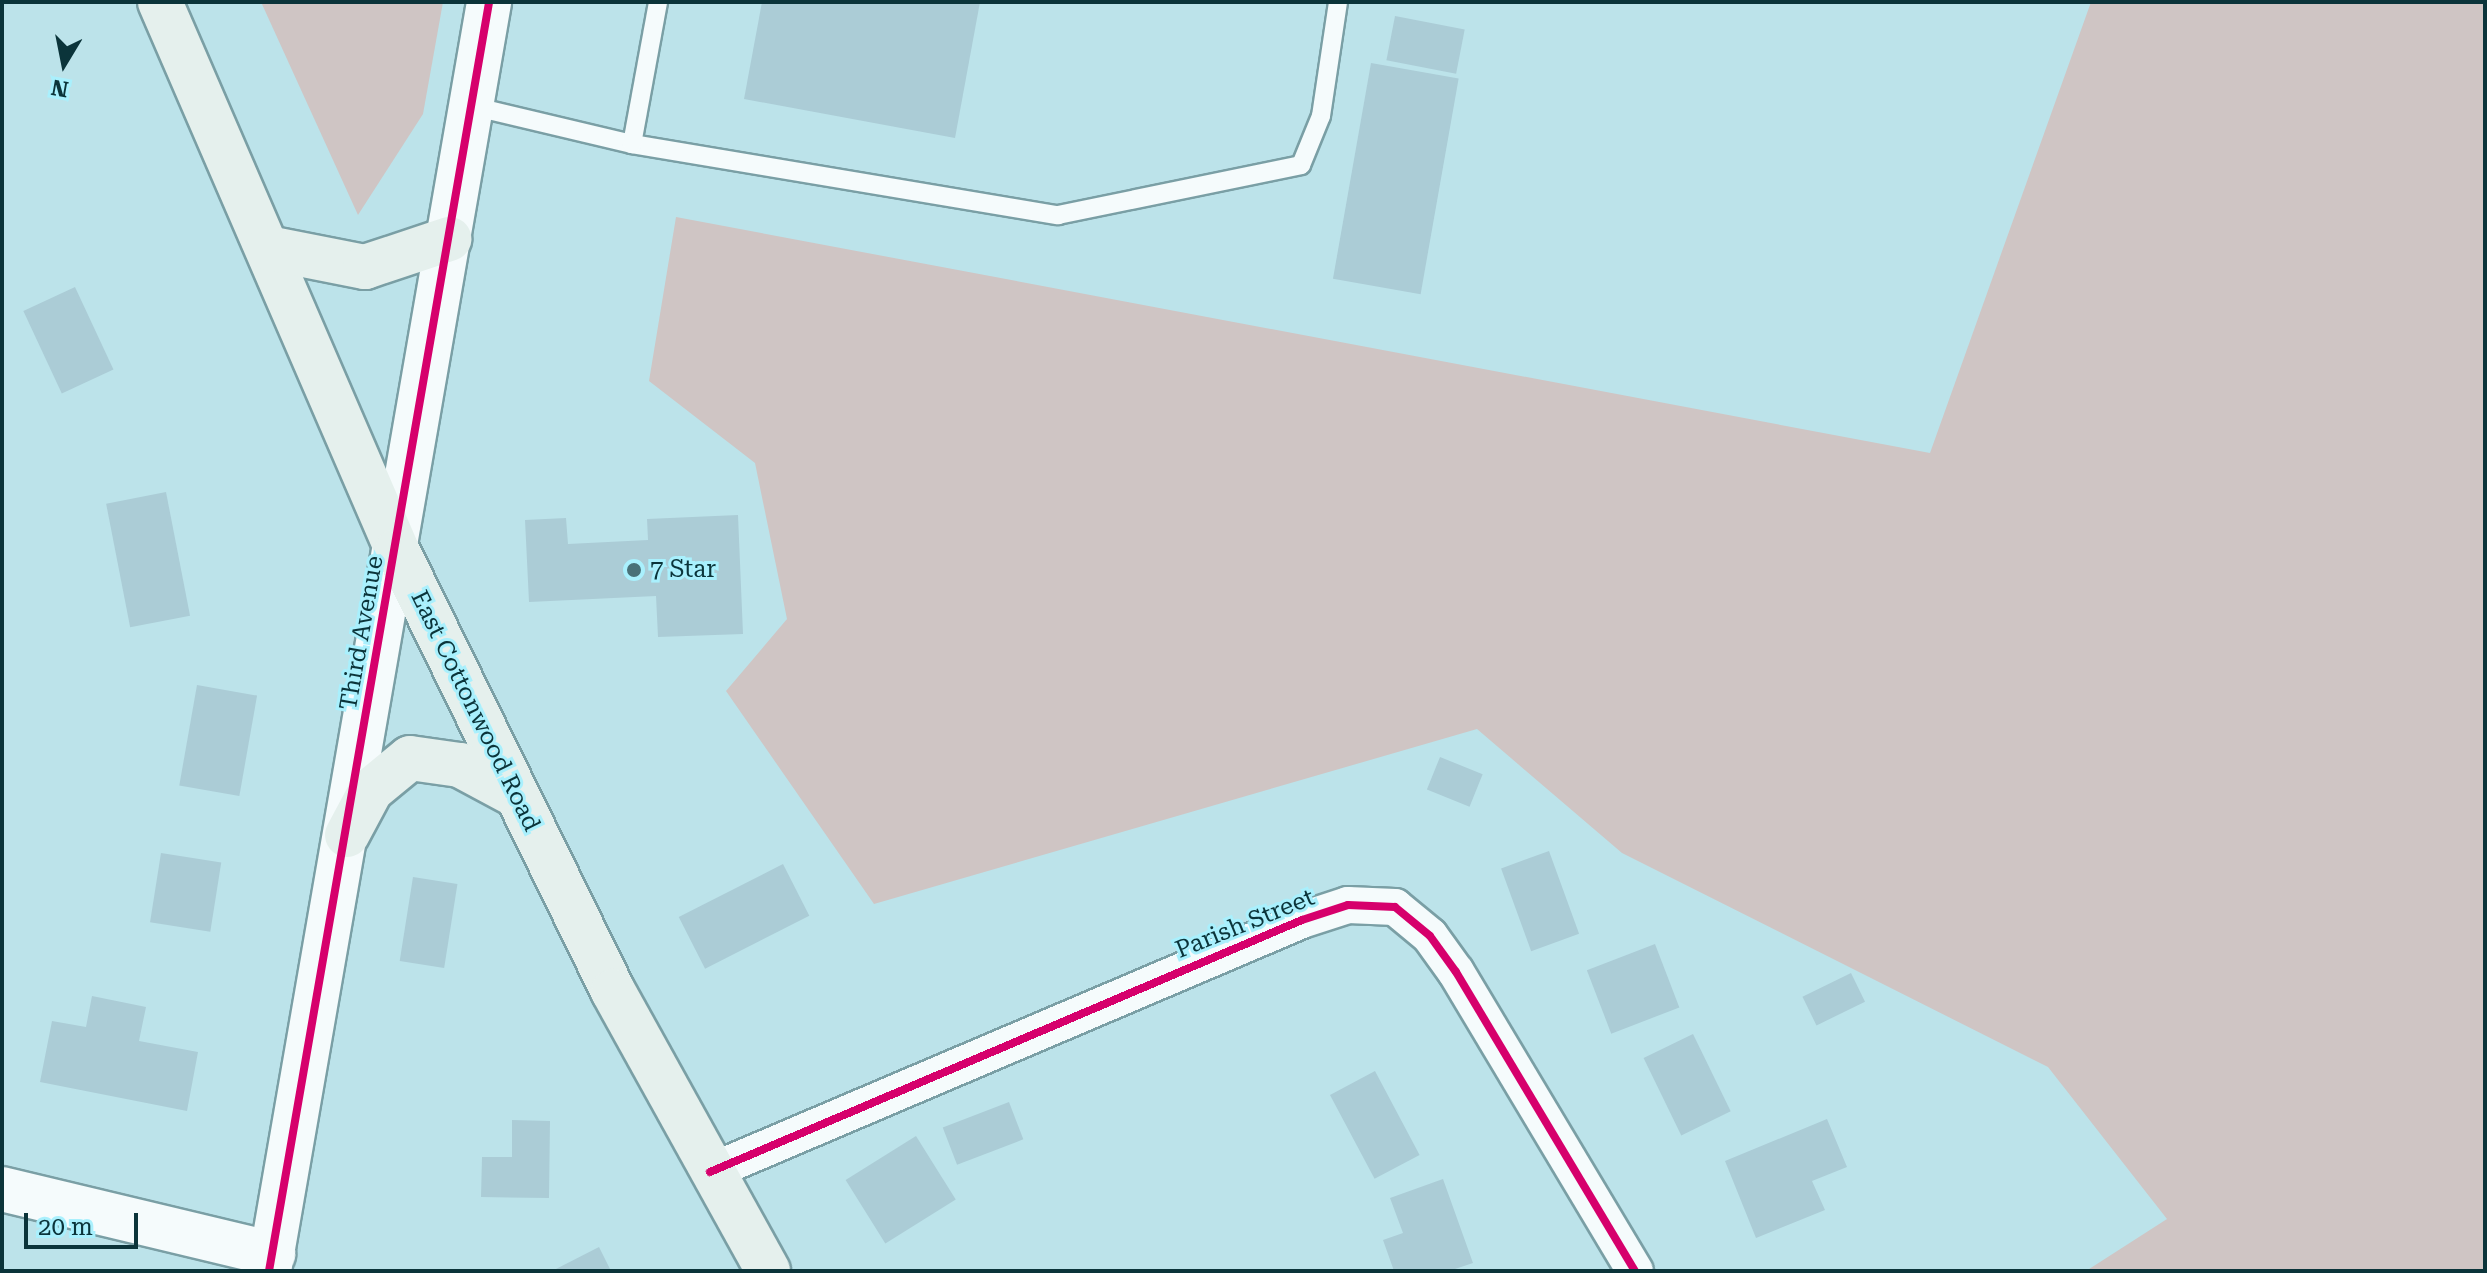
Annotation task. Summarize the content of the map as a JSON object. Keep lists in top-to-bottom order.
{
  "streets": {
    "main road": ["East Cottonwood Road"],
    "street": ["Third Avenue", "Parish Street"]
  },
  "crossings": [
    ["Third Avenue", "East Cottonwood Road"],
    ["East Cottonwood Road", "Parish Street"]
  ],
  "places": ["7 Star"],
  "scale_bar": "20 m",
  "north": "bottom"
}
